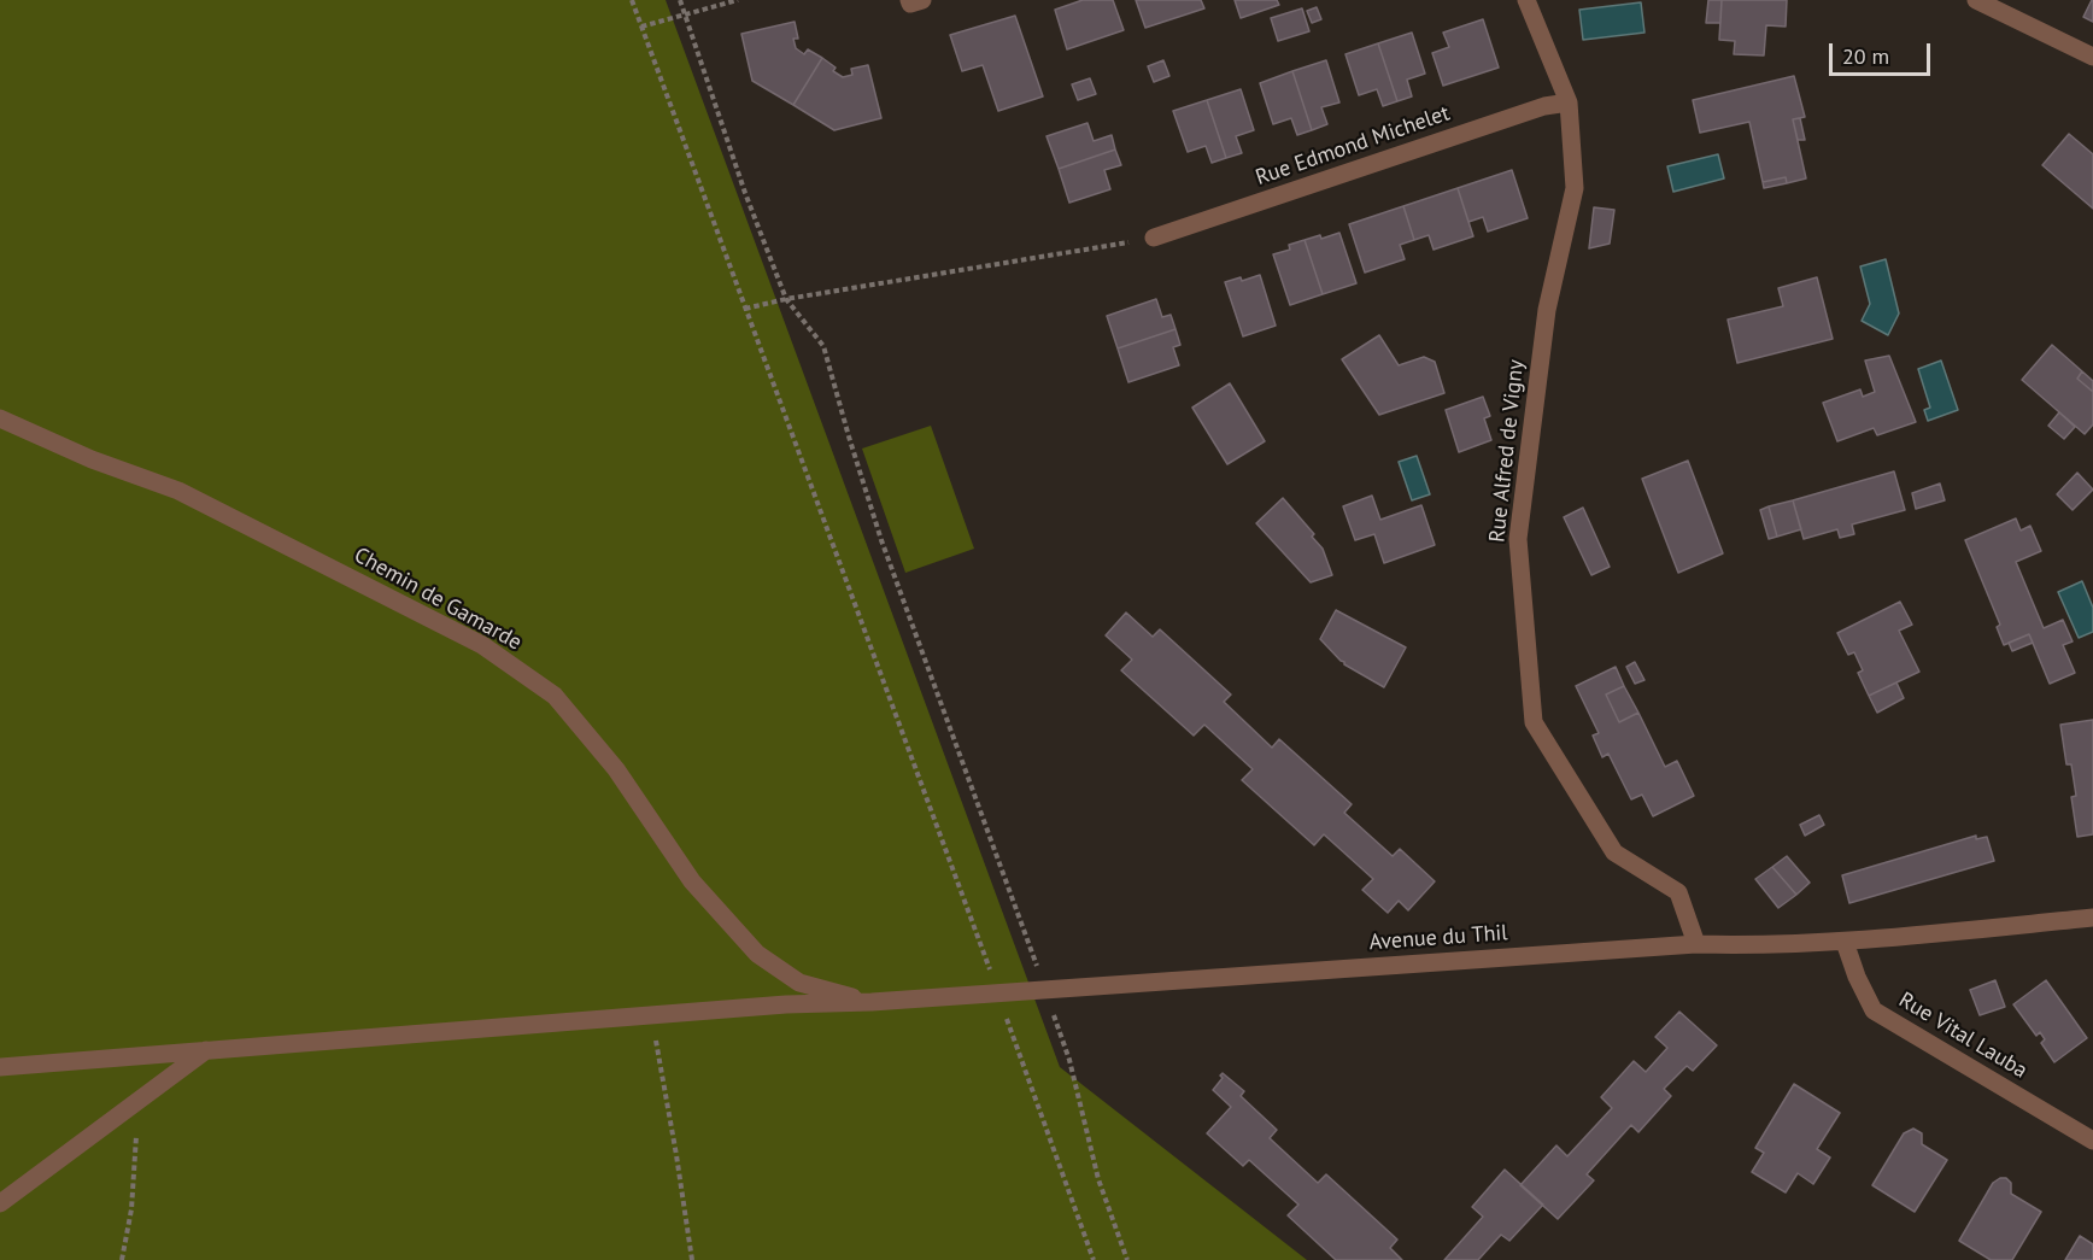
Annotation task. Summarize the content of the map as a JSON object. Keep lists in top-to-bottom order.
{
  "streets": {
    "street": [
      "Rue Edmond Michelet",
      "Rue Alfred de Vigny",
      "Chemin de Gamarde",
      "Avenue du Thil",
      "Rue Vital Lauba"
    ]
  },
  "crossings": [
    ["Rue Edmond Michelet", "Rue Alfred de Vigny"],
    ["Rue Alfred de Vigny", "Avenue du Thil"],
    ["Chemin de Gamarde", "Avenue du Thil"],
    ["Avenue du Thil", "Rue Vital Lauba"]
  ],
  "scale_bar": "20 m"
}
